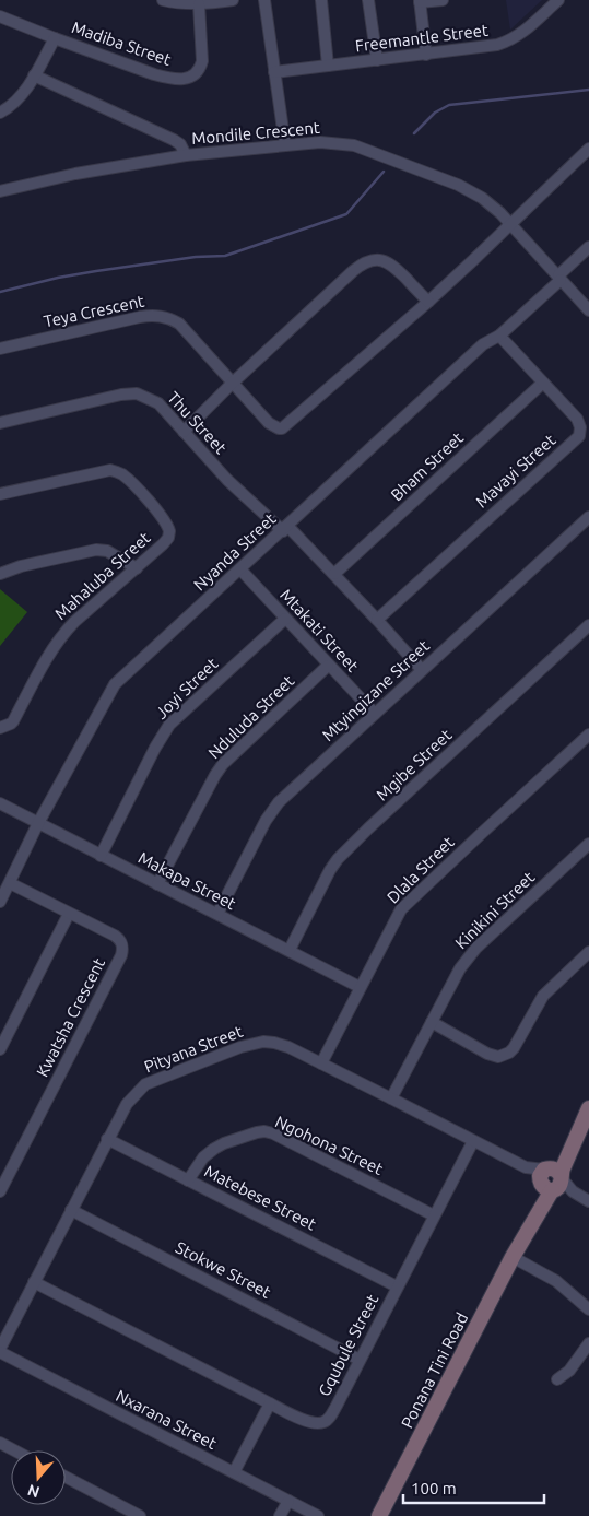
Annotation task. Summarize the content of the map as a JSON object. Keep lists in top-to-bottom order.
{
  "streets": {
    "street": [
      "Freemantle Street",
      "Madiba Street",
      "Mondile Crescent",
      "Teya Crescent",
      "Thu Street",
      "Bham Street",
      "Mavayi Street",
      "Nyanda Street",
      "Mahaluba Street",
      "Mtakati Street",
      "Joyi Street",
      "Mtyingizane Street",
      "Nduluda Street",
      "Mgibe Street",
      "Dlala Street",
      "Makapa Street",
      "Kinikini Street",
      "Kwatsha Crescent",
      "Pityana Street",
      "Ngohona Street",
      "Matebese Street",
      "Stokwe Street",
      "Gqubule Street",
      "Ponana Tini Road",
      "Nxarana Street"
    ]
  },
  "crossings": [
    ["Mondile Crescent", "Teya Crescent"],
    ["Mondile Crescent", "Nyanda Street"],
    ["Thu Street", "Bham Street"],
    ["Thu Street", "Mavayi Street"],
    ["Thu Street", "Nyanda Street"],
    ["Thu Street", "Mtyingizane Street"],
    ["Bham Street", "Mavayi Street"],
    ["Mavayi Street", "Nyanda Street"],
    ["Nyanda Street", "Mtakati Street"],
    ["Nyanda Street", "Makapa Street"],
    ["Nyanda Street", "Kwatsha Crescent"],
    ["Mtakati Street", "Joyi Street"],
    ["Mtakati Street", "Mtyingizane Street"],
    ["Mtakati Street", "Nduluda Street"],
    ["Joyi Street", "Makapa Street"],
    ["Mtyingizane Street", "Makapa Street"],
    ["Nduluda Street", "Makapa Street"],
    ["Mgibe Street", "Makapa Street"],
    ["Dlala Street", "Makapa Street"],
    ["Dlala Street", "Pityana Street"],
    ["Kinikini Street", "Pityana Street"],
    ["Pityana Street", "Matebese Street"],
    ["Pityana Street", "Stokwe Street"],
    ["Pityana Street", "Gqubule Street"],
    ["Pityana Street", "Ponana Tini Road"],
    ["Pityana Street", "Nxarana Street"],
    ["Ngohona Street", "Matebese Street"],
    ["Ngohona Street", "Gqubule Street"],
    ["Matebese Street", "Gqubule Street"],
    ["Stokwe Street", "Gqubule Street"]
  ],
  "scale_bar": "100 m",
  "north": "bottom"
}
